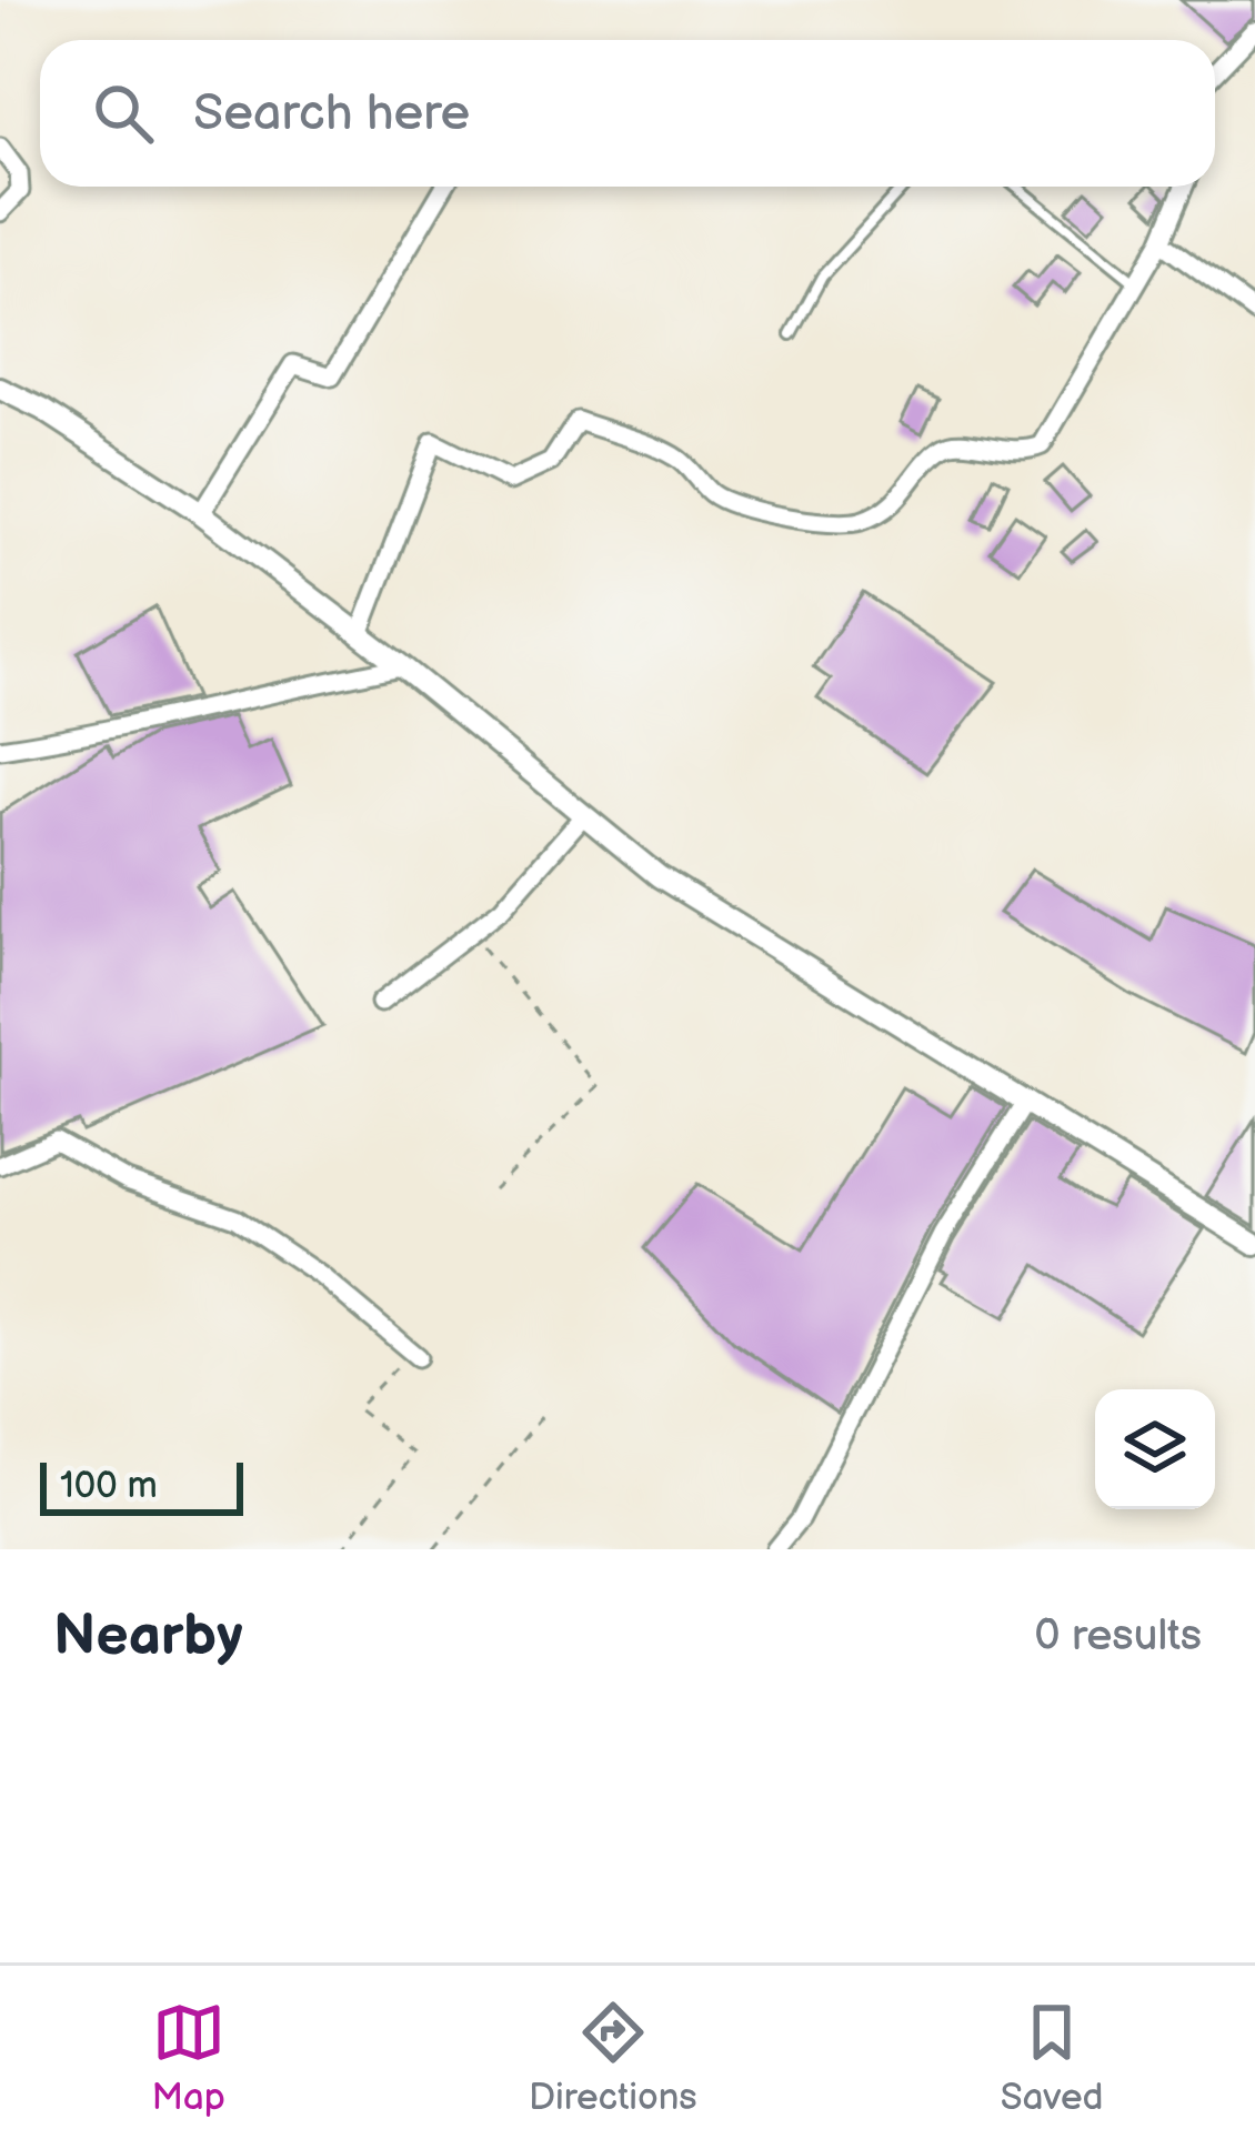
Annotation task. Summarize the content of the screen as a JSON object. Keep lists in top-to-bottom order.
{
  "scale_bar": "100 m",
  "page": {
    "search": "Search here",
    "scale": "100 m",
    "heading": ["Nearby", "0 results"],
    "nav": ["Map", "Directions", "Saved"]
  }
}
